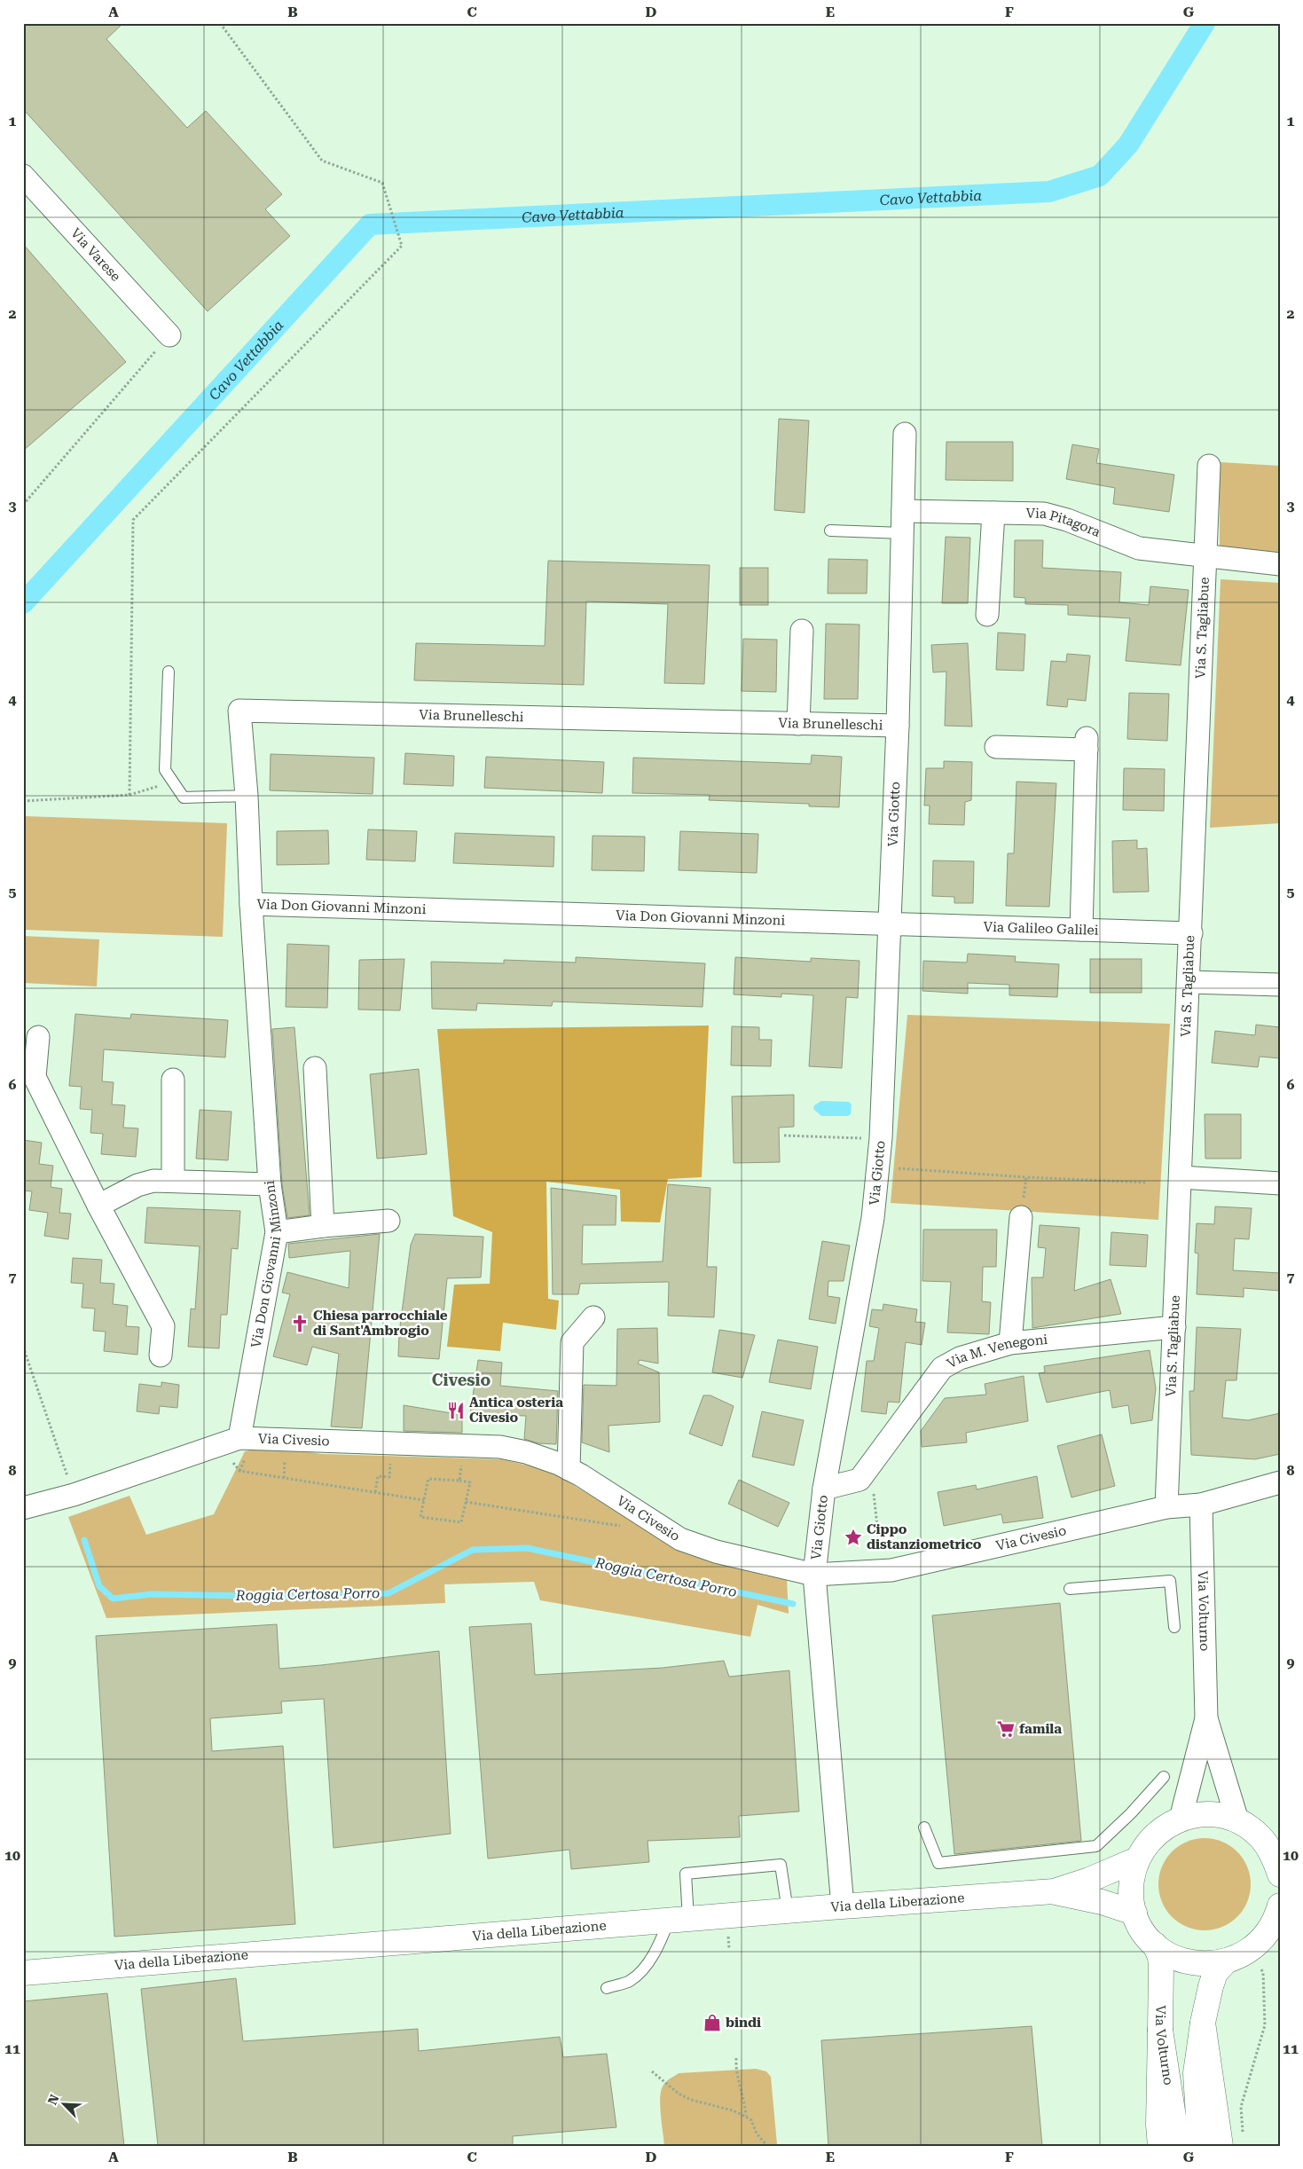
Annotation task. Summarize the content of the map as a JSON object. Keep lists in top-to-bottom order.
{
  "streets": {
    "main road": ["Via Volturno", "Via della Liberazione"],
    "street": [
      "Via Varese",
      "Via Pitagora",
      "Via S. Tagliabue",
      "Via Brunelleschi",
      "Via Giotto",
      "Via Don Giovanni Minzoni",
      "Via Galileo Galilei",
      "Via M. Venegoni",
      "Via Civesio"
    ]
  },
  "crossings": [
    ["Via Pitagora", "Via S. Tagliabue"],
    ["Via Pitagora", "Via Giotto"],
    ["Via S. Tagliabue", "Via Galileo Galilei"],
    ["Via S. Tagliabue", "Via M. Venegoni"],
    ["Via S. Tagliabue", "Via Civesio"],
    ["Via Brunelleschi", "Via Giotto"],
    ["Via Brunelleschi", "Via Don Giovanni Minzoni"],
    ["Via Giotto", "Via Don Giovanni Minzoni"],
    ["Via Giotto", "Via Galileo Galilei"],
    ["Via Giotto", "Via M. Venegoni"],
    ["Via Giotto", "Via Civesio"],
    ["Via Giotto", "Via della Liberazione"],
    ["Via Don Giovanni Minzoni", "Via Galileo Galilei"],
    ["Via Don Giovanni Minzoni", "Via Civesio"],
    ["Via Civesio", "Via Volturno"],
    ["Via Volturno", "Via della Liberazione"]
  ],
  "districts": ["Civesio"],
  "water": ["Cavo Vettabbia", "Roggia Certosa Porro"],
  "places": {
    "church": ["Chiesa parrocchiale di Sant'Ambrogio"],
    "restaurant": ["Antica osteria Civesio"],
    "place": ["Cippo distanziometrico"],
    "supermarket": ["famila"],
    "shop": ["bindi"]
  },
  "north": "top left",
  "grid": {
    "columns": [
      "A",
      "B",
      "C",
      "D",
      "E",
      "F",
      "G"
    ],
    "rows": [
      "1",
      "2",
      "3",
      "4",
      "5",
      "6",
      "7",
      "8",
      "9",
      "10",
      "11"
    ]
  }
}
